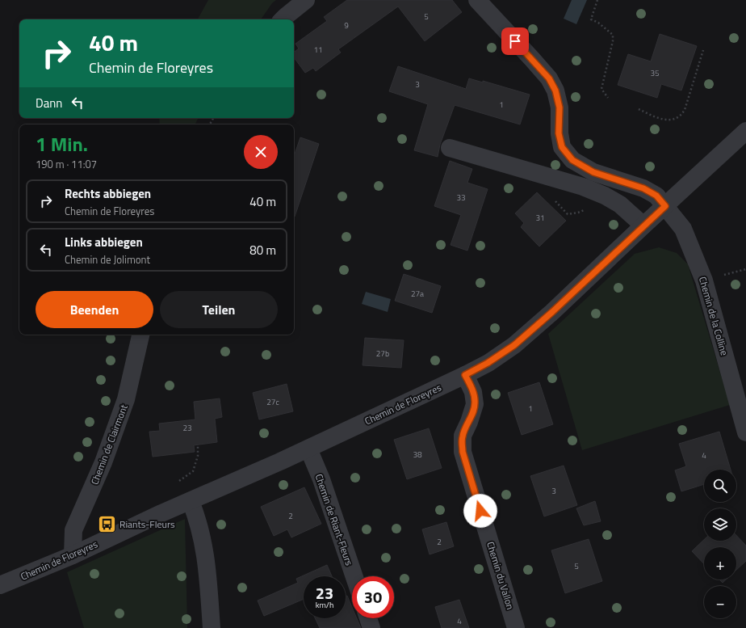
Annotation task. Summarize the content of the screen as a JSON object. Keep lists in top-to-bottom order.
{
  "streets": {
    "street": [
      "Chemin de la Colline",
      "Chemin de Floreyres",
      "Chemin de Clairmont",
      "Chemin de Riant-Fleurs",
      "Chemin du Vallon"
    ]
  },
  "crossings": [
    ["Chemin de la Colline", "Chemin de Floreyres"],
    ["Chemin de Floreyres", "Chemin de Clairmont"],
    ["Chemin de Floreyres", "Chemin de Riant-Fleurs"],
    ["Chemin de Floreyres", "Chemin du Vallon"]
  ],
  "places": {
    "bus stop": ["Riants-Fleurs"]
  },
  "house_numbers": [
    "5",
    "9",
    "11",
    "35",
    "3",
    "1",
    "33",
    "31",
    "27a",
    "27b",
    "27c",
    "1",
    "23",
    "38",
    "4",
    "3",
    "2",
    "2",
    "5",
    "4"
  ],
  "page": {
    "turn": ["40 m", "Chemin de Floreyres"],
    "then": "Dann",
    "heading": ["1 Min.", "190 m · 11:07"],
    "list": [
      {
        "name": "Rechts abbiegen",
        "note": "Chemin de Floreyres",
        "value": "40 m"
      },
      {
        "name": "Links abbiegen",
        "note": "Chemin de Jolimont",
        "value": "80 m"
      }
    ],
    "buttons": ["Beenden", "Teilen"],
    "map_buttons": ["+", "−"],
    "speed": "23 km/h",
    "limit": "30"
  }
}
